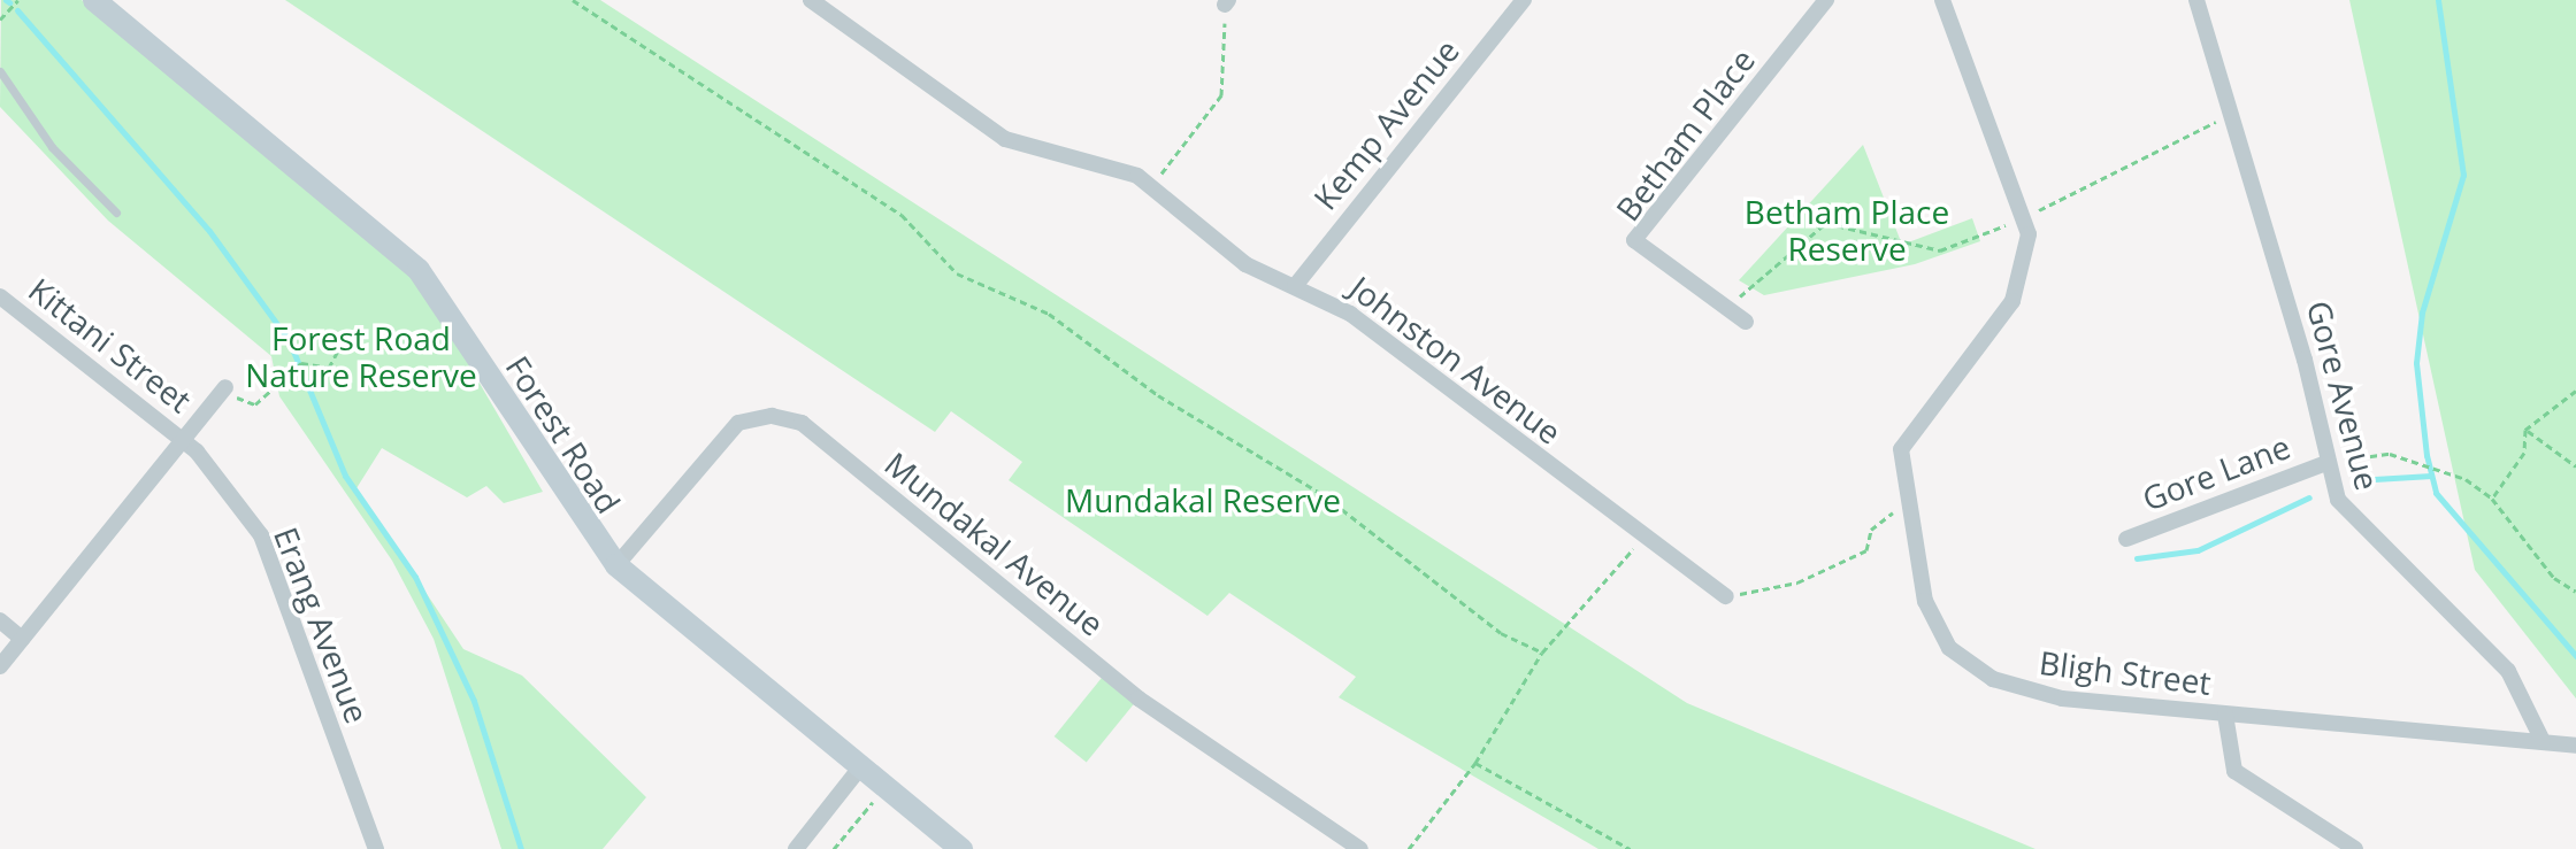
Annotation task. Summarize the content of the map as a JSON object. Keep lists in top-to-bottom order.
{
  "streets": {
    "street": [
      "Kemp Avenue",
      "Betham Place",
      "Kittani Street",
      "Johnston Avenue",
      "Gore Avenue",
      "Forest Road",
      "Gore Lane",
      "Mundakal Avenue",
      "Erang Avenue",
      "Bligh Street"
    ]
  },
  "crossings": [
    ["Kemp Avenue", "Johnston Avenue"],
    ["Kittani Street", "Erang Avenue"],
    ["Gore Avenue", "Gore Lane"],
    ["Gore Avenue", "Bligh Street"],
    ["Forest Road", "Mundakal Avenue"]
  ],
  "parks": ["Betham Place Reserve", "Forest Road Nature Reserve", "Mundakal Reserve"]
}
